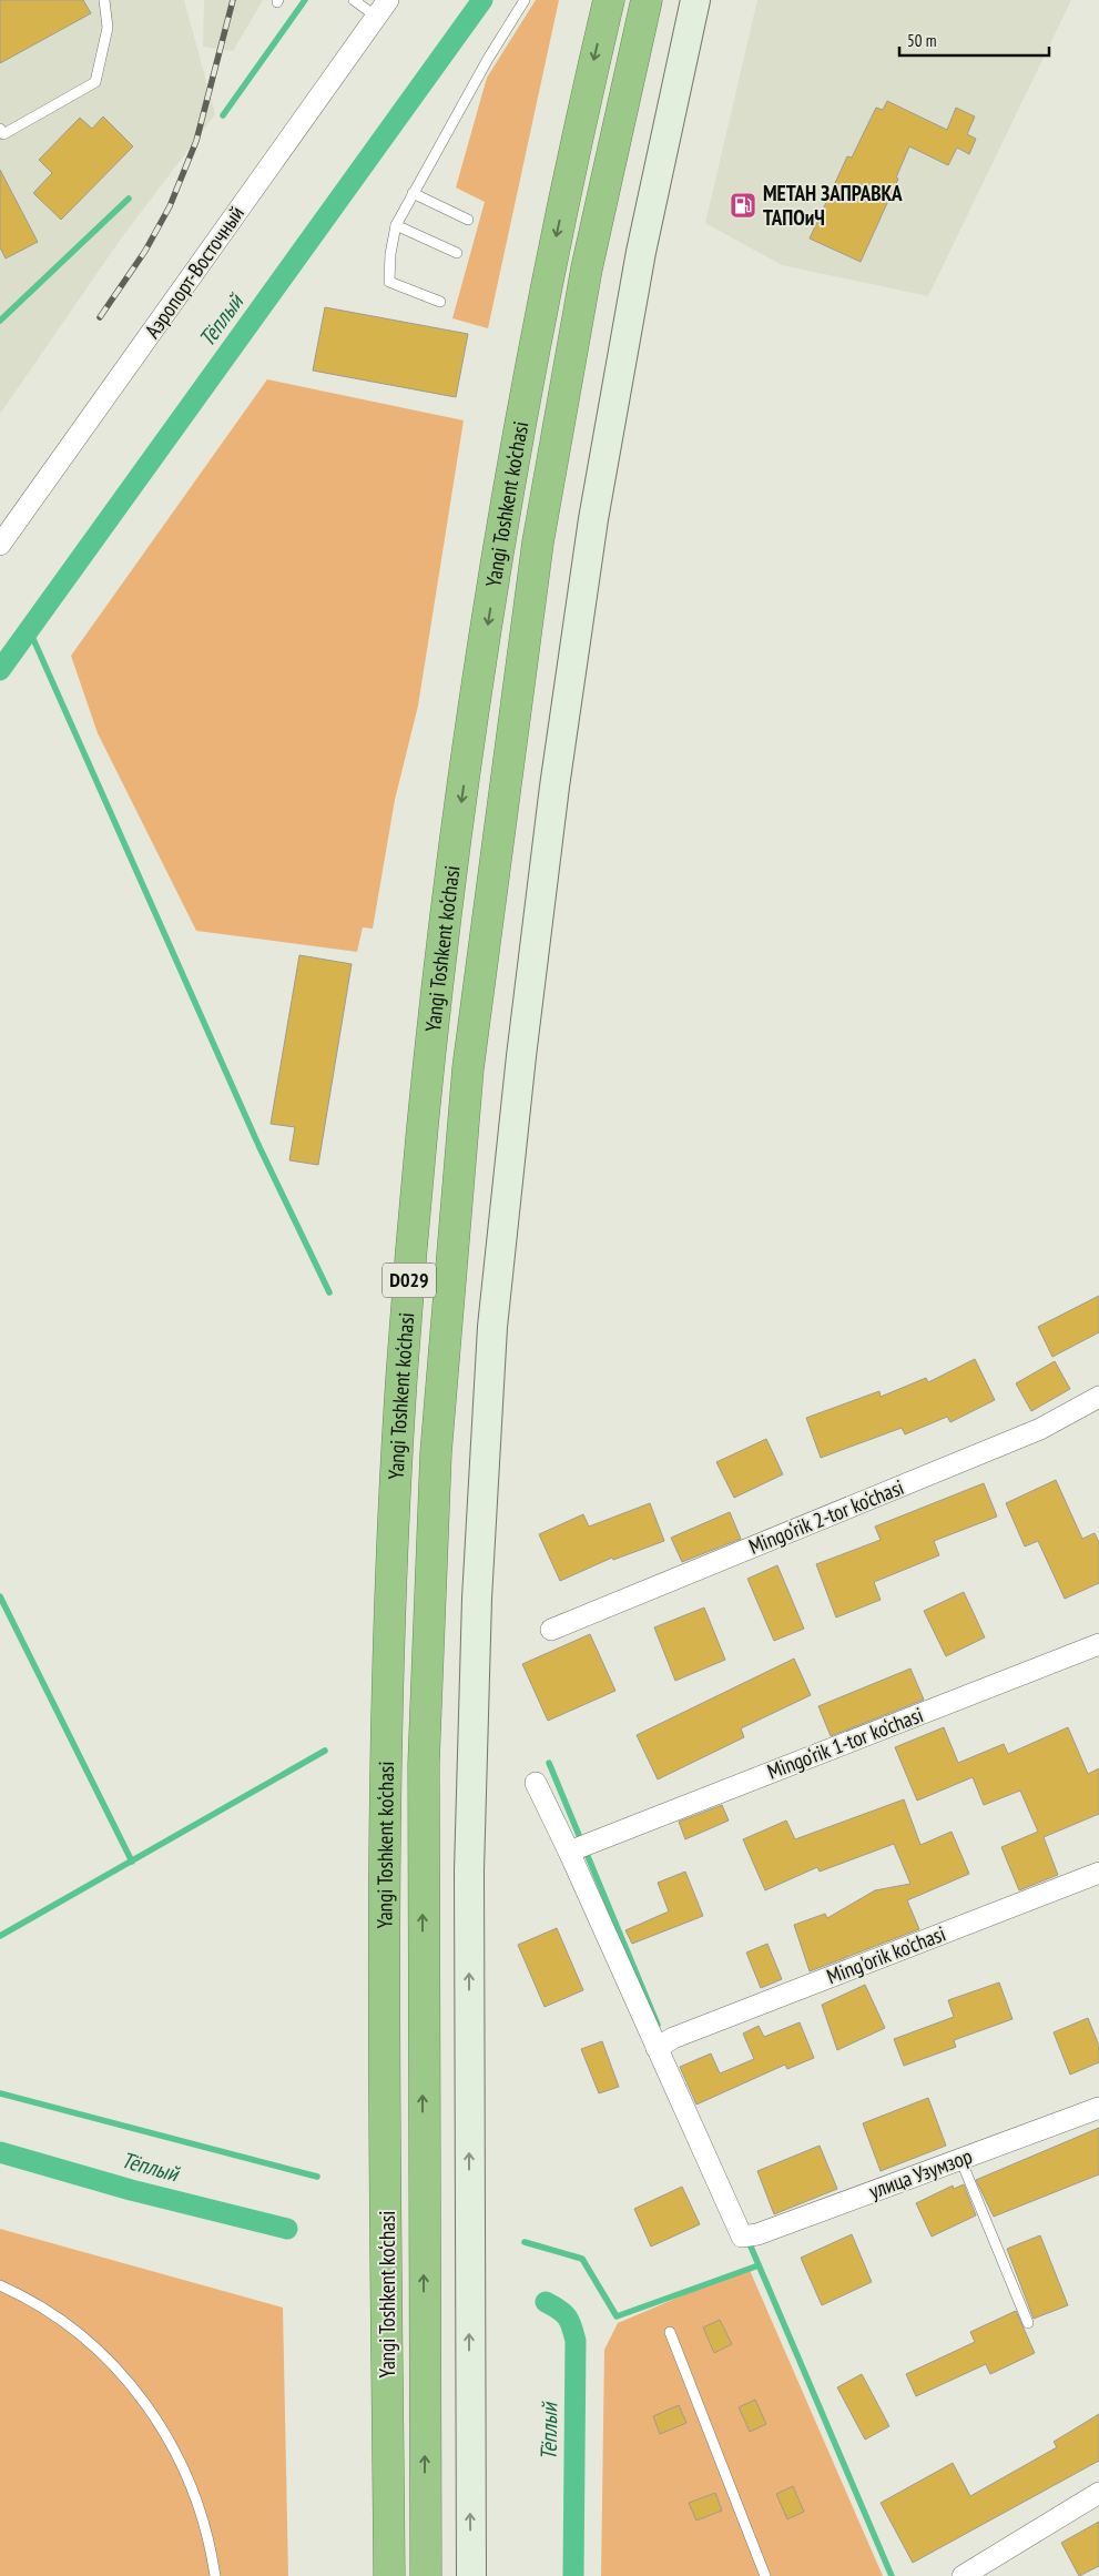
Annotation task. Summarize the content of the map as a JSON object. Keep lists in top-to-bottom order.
{
  "streets": {
    "highway": ["Yangi Toshkent ko‘chasi", "D029"],
    "street": [
      "Аэропорт-Восточный",
      "Mingo‘rik 2-tor ko‘chasi",
      "Mingo‘rik 1-tor ko‘chasi",
      "Ming'orik ko'chasi",
      "улица Узумзор"
    ]
  },
  "crossings": [
    ["Ming'orik ko'chasi", "улица Узумзор"]
  ],
  "water": ["Тёплый"],
  "places": {
    "fuel station": ["МЕТАН ЗАПРАВКА ТАПОиЧ"]
  },
  "scale_bar": "50 m"
}
